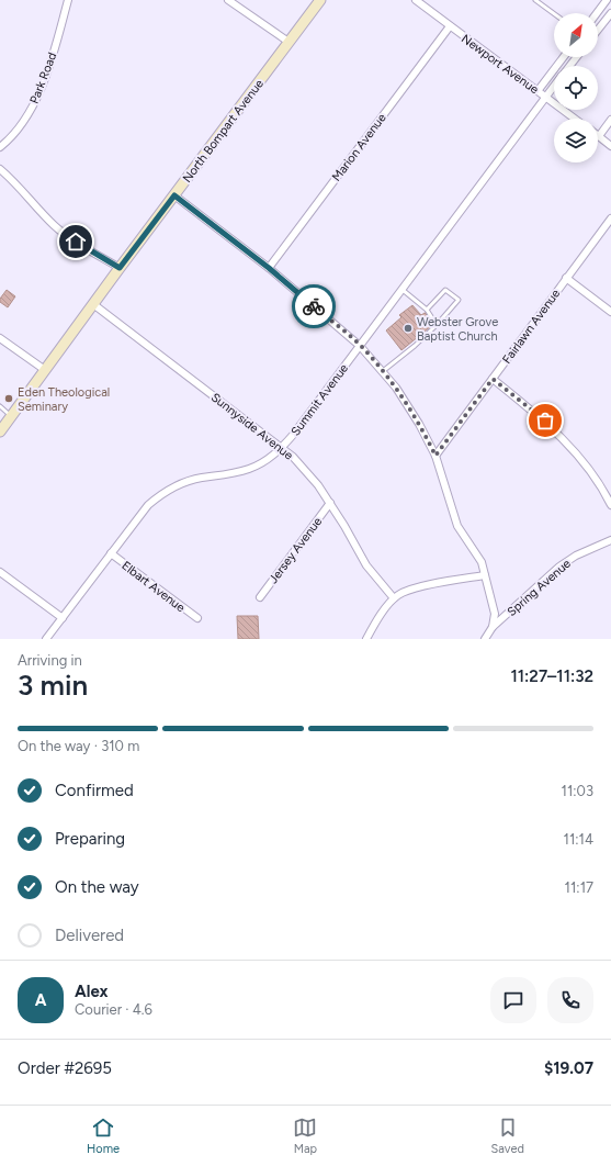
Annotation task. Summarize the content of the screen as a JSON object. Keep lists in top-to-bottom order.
{
  "streets": {
    "street": [
      "Newport Avenue",
      "Park Road",
      "North Bompart Avenue",
      "Marion Avenue",
      "Fairlawn Avenue",
      "Summit Avenue",
      "Sunnyside Avenue",
      "Jersey Avenue",
      "Elbart Avenue",
      "Spring Avenue"
    ]
  },
  "crossings": [
    ["Newport Avenue", "Marion Avenue"],
    ["Newport Avenue", "Summit Avenue"],
    ["North Bompart Avenue", "Sunnyside Avenue"],
    ["Summit Avenue", "Sunnyside Avenue"],
    ["Summit Avenue", "Elbart Avenue"],
    ["Sunnyside Avenue", "Jersey Avenue"]
  ],
  "places": ["Webster Grove Baptist Church", "Eden Theological Seminary"],
  "north": "top right",
  "page": {
    "heading": ["3 min", "Arriving in", "11:27–11:32"],
    "panel": [
      "Alex",
      "Courier · 4.6",
      "Order #2695",
      "$19.07"
    ],
    "bar": "On the way · 310 m",
    "list": [
      ["Confirmed", "11:03"],
      ["Preparing", "11:14"],
      ["On the way", "11:17"],
      "Delivered"
    ],
    "round": "A",
    "tabs": ["Home", "Map", "Saved"]
  }
}
